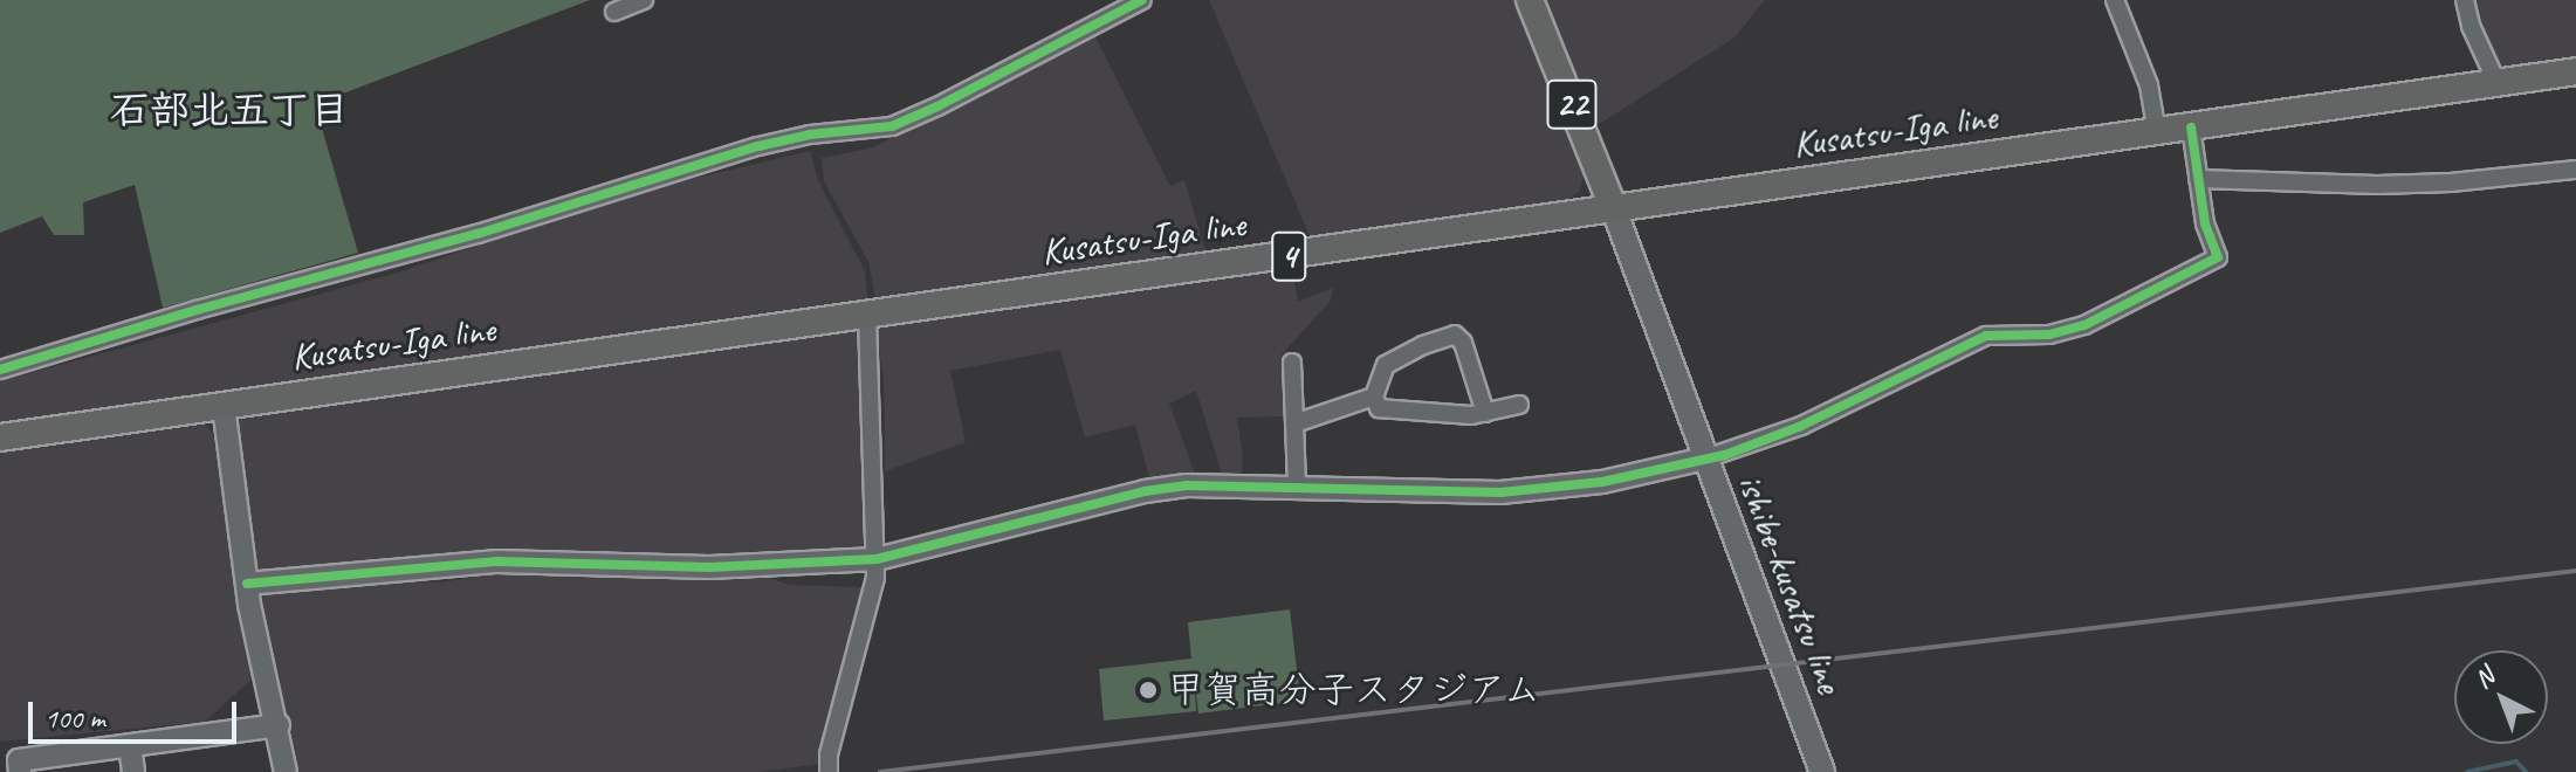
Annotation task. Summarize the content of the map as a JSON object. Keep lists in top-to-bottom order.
{
  "streets": {
    "main road": [
      "22",
      "Kusatsu-Iga line",
      "4",
      "ishibe-kusatsu line"
    ]
  },
  "crossings": [
    ["22", "Kusatsu-Iga line"],
    ["22", "ishibe-kusatsu line"],
    ["Kusatsu-Iga line", "ishibe-kusatsu line"]
  ],
  "districts": ["石部北五丁目"],
  "places": ["甲賀高分子スタジアム"],
  "scale_bar": "100 m",
  "north": "top left"
}
